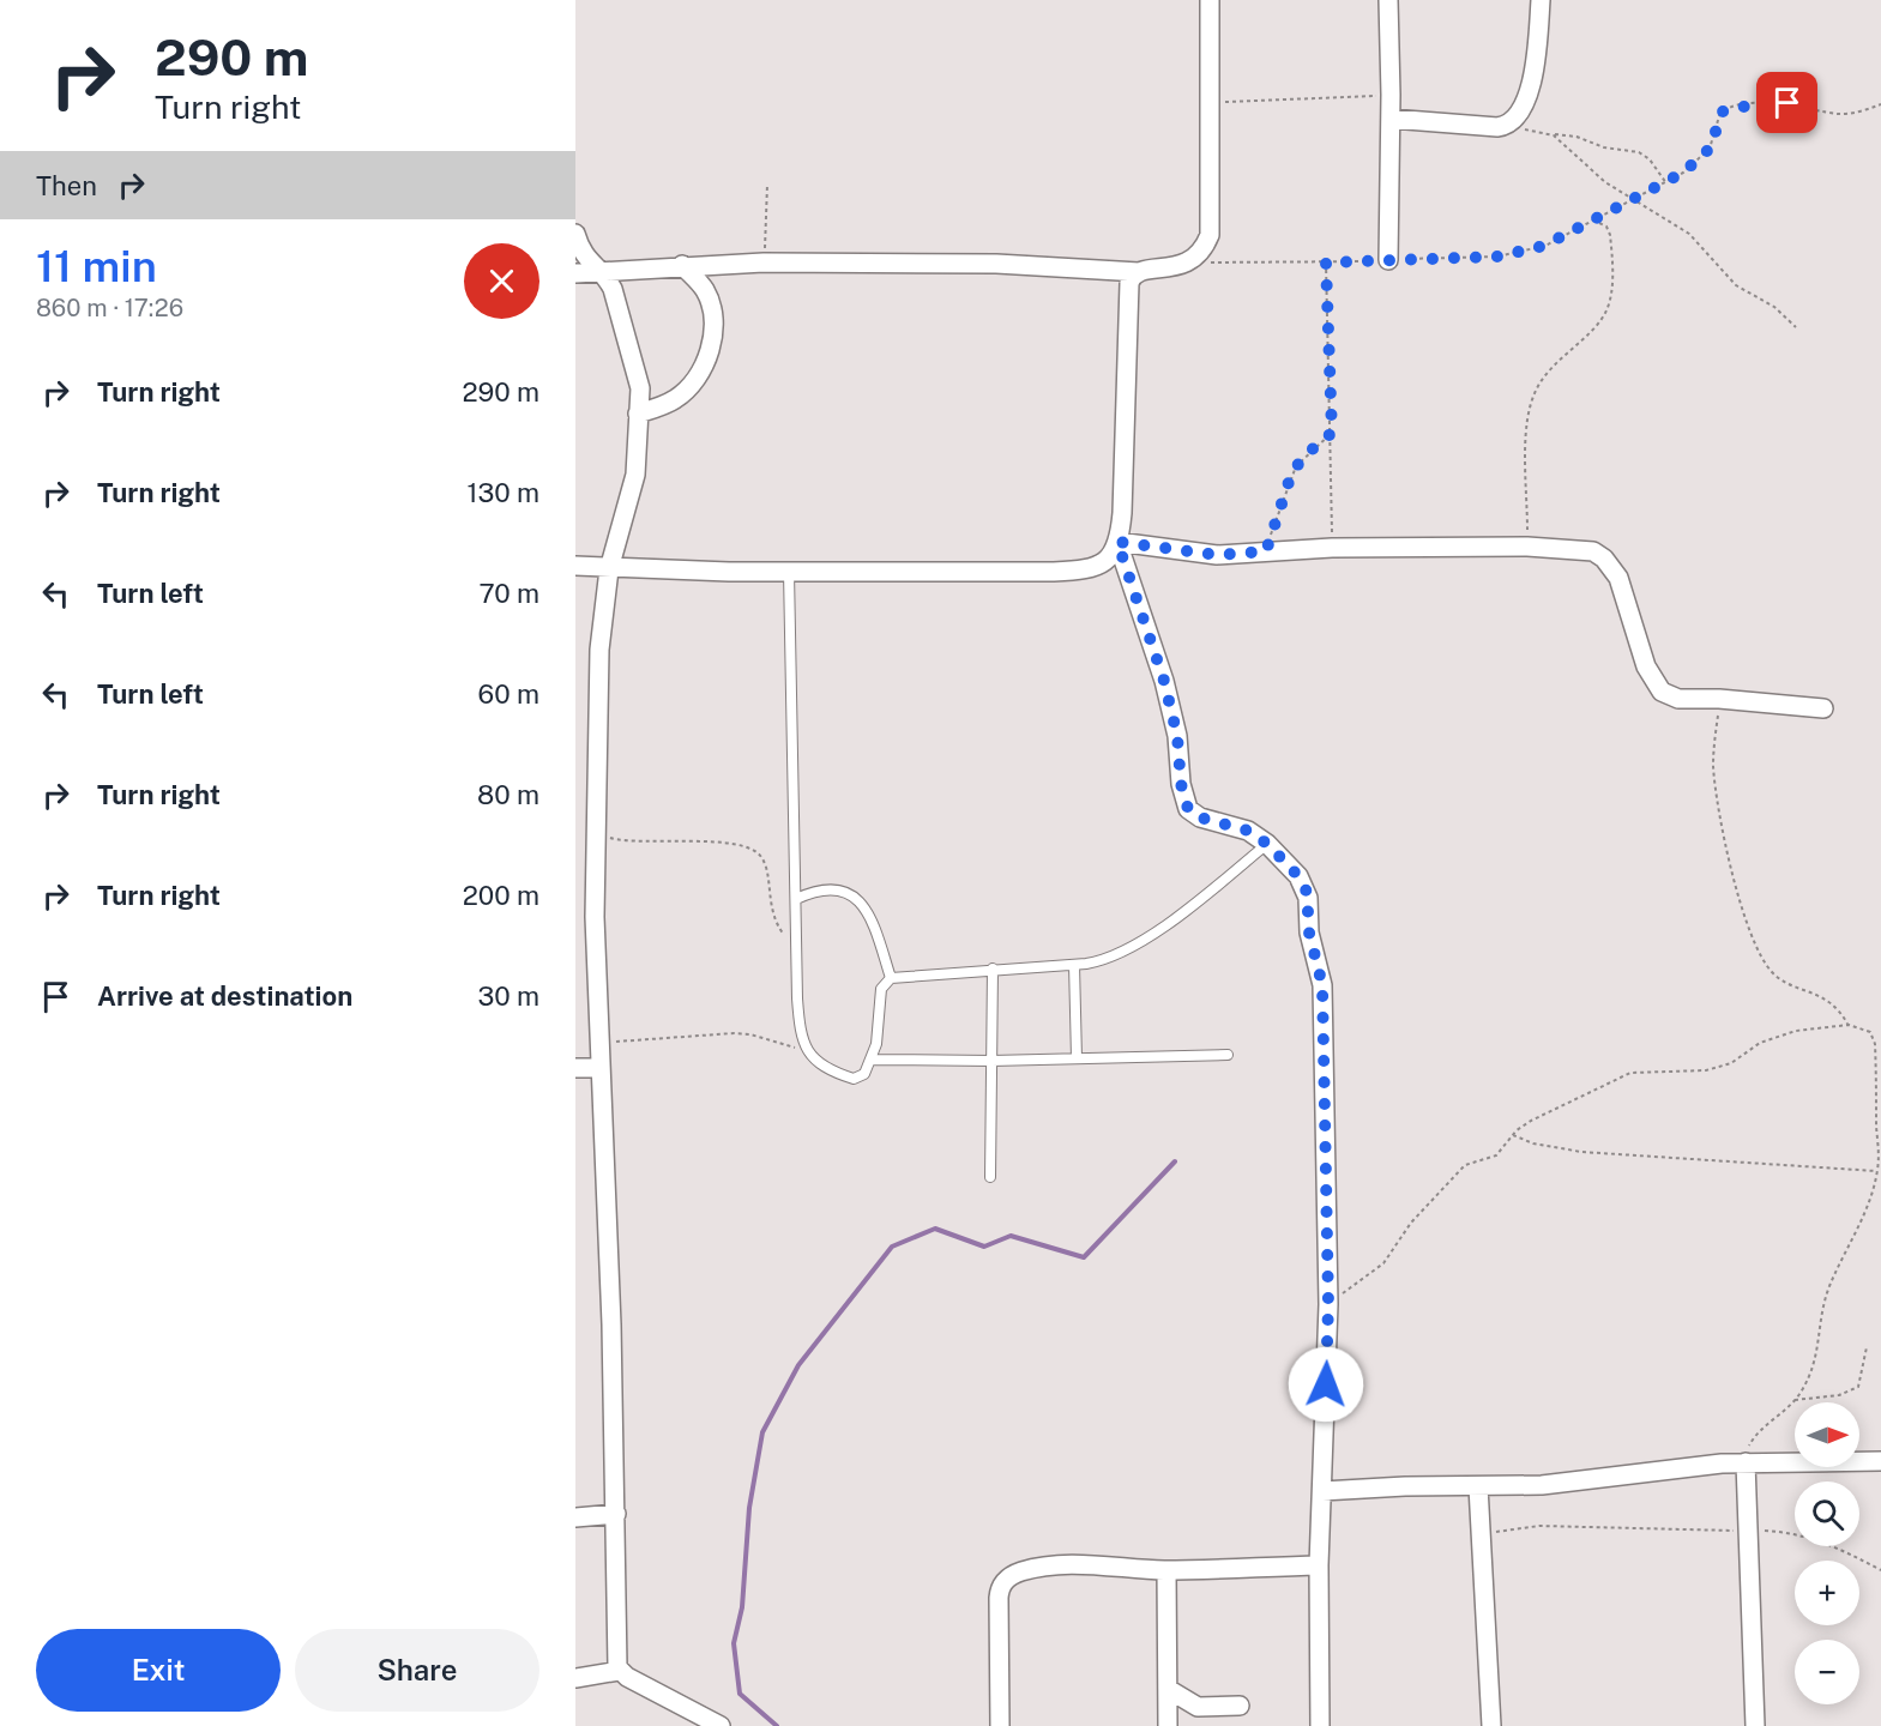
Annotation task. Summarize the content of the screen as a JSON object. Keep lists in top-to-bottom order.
{
  "north": "right",
  "page": {
    "turn": ["290 m", "Turn right"],
    "then": "Then",
    "heading": ["11 min", "860 m · 17:26"],
    "list": [
      {
        "name": "Turn right",
        "value": "290 m"
      },
      {
        "name": "Turn right",
        "value": "130 m"
      },
      {
        "name": "Turn left",
        "value": "70 m"
      },
      {
        "name": "Turn left",
        "value": "60 m"
      },
      {
        "name": "Turn right",
        "value": "80 m"
      },
      {
        "name": "Turn right",
        "value": "200 m"
      },
      {
        "name": "Arrive at destination",
        "value": "30 m"
      }
    ],
    "map_buttons": ["+", "−"],
    "buttons": ["Exit", "Share"]
  }
}
